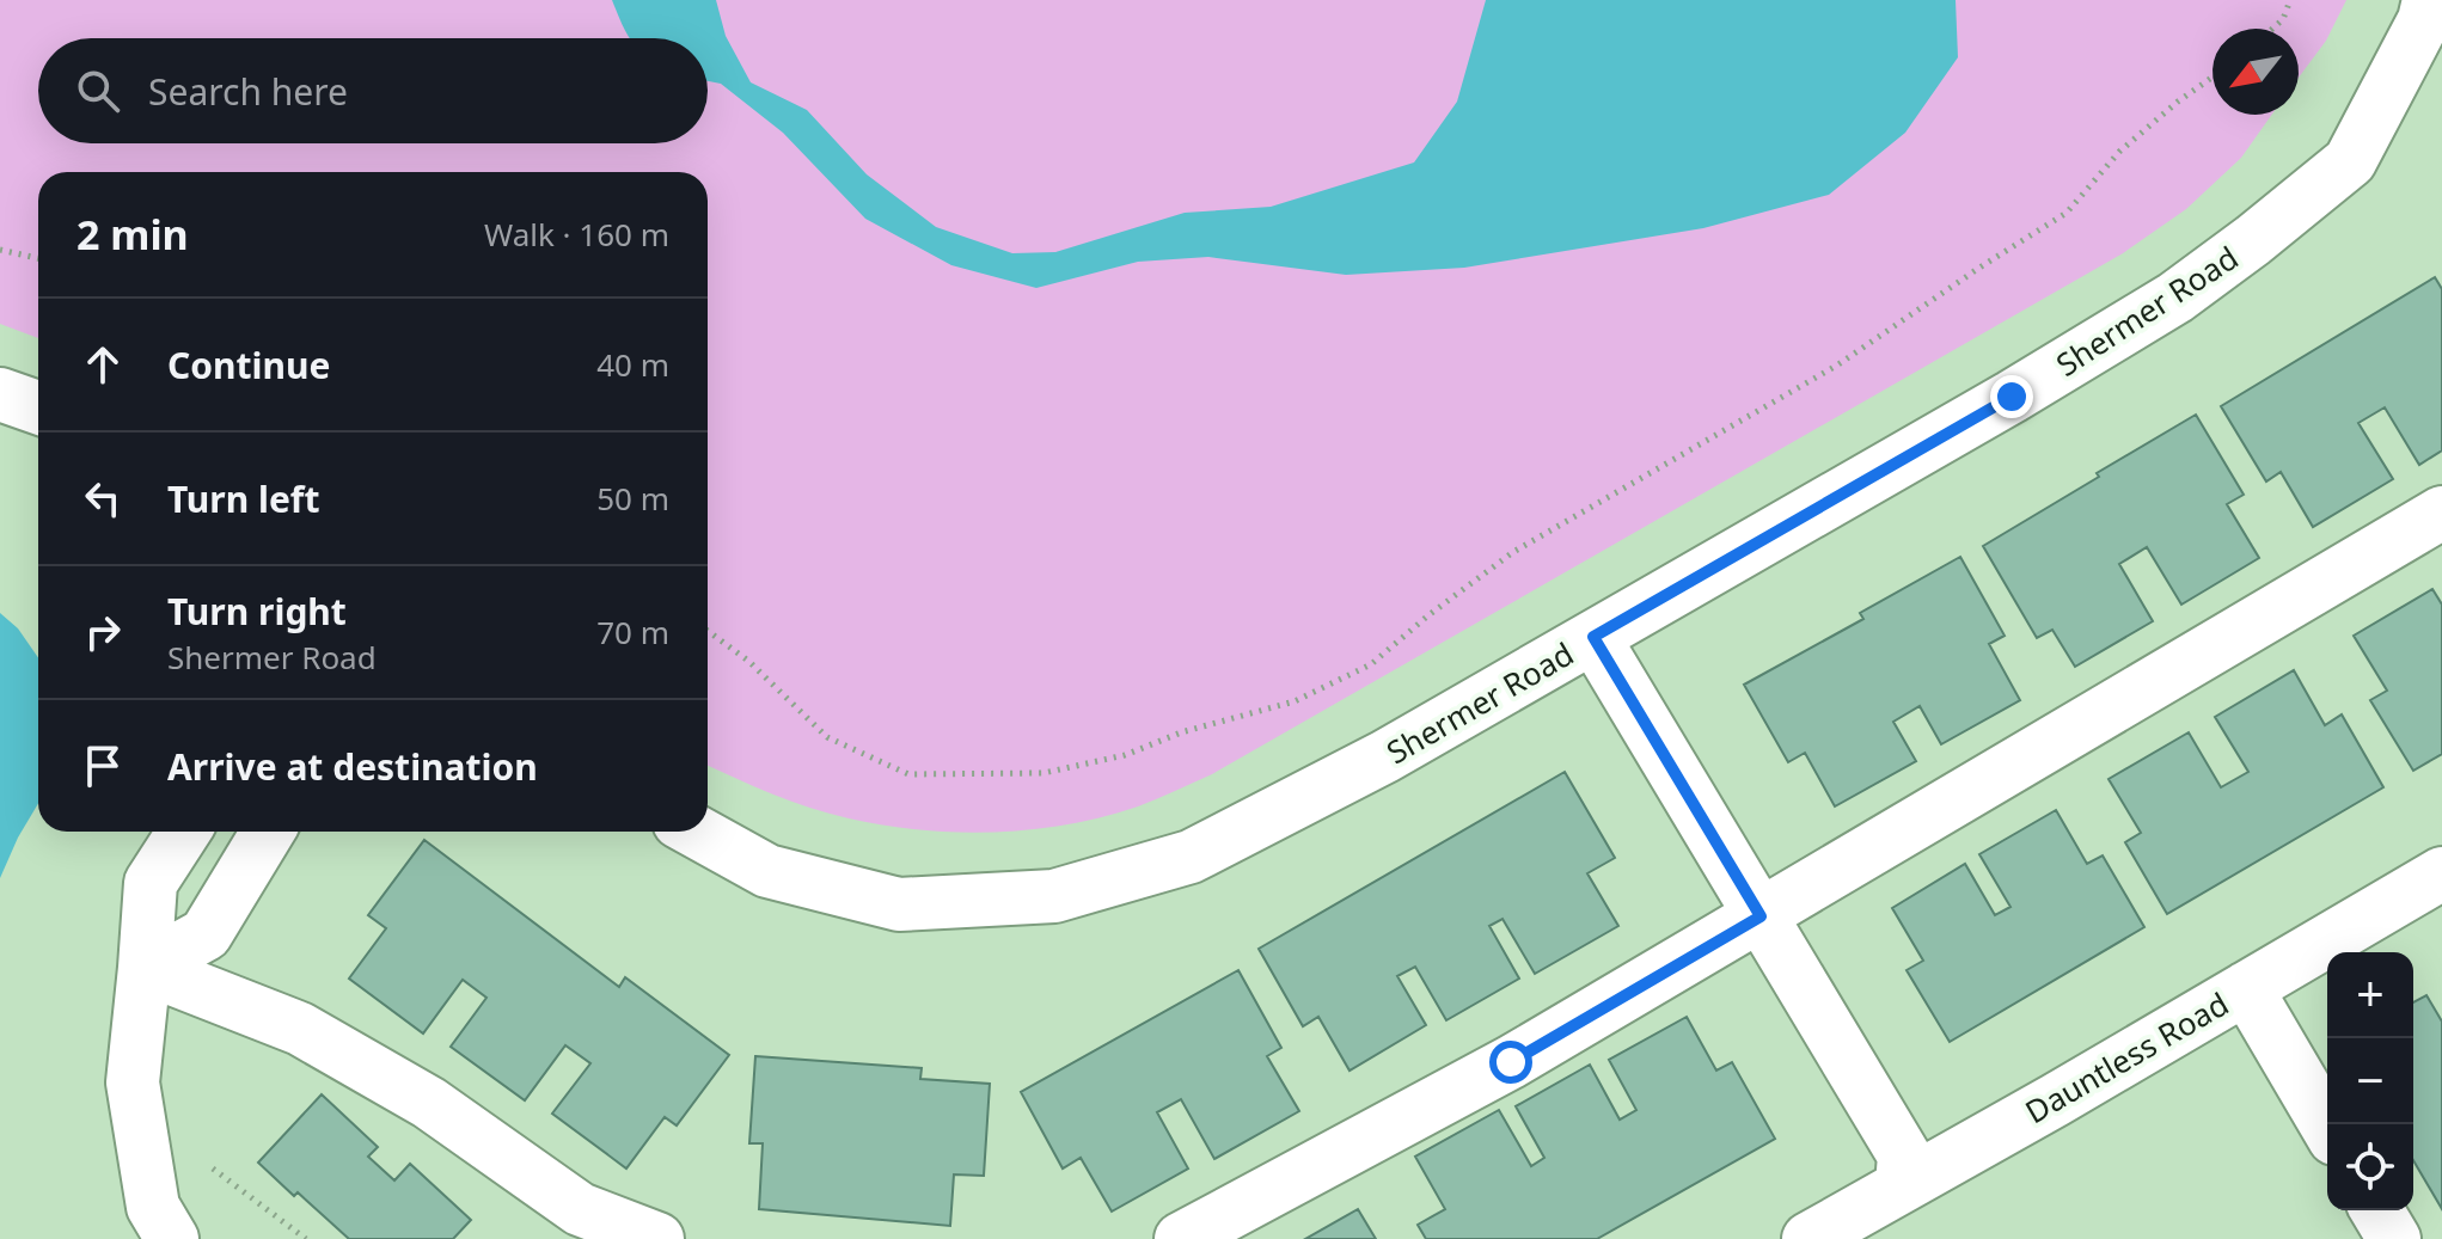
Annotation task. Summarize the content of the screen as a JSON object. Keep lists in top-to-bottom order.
{
  "streets": {
    "street": ["Shermer Road", "Dauntless Road"]
  },
  "north": "bottom left",
  "page": {
    "search": "Search here",
    "heading": ["2 min", "Walk · 160 m"],
    "list": [
      ["Continue", "40 m"],
      ["Turn left", "50 m"],
      ["Turn right", "Shermer Road", "70 m"],
      "Arrive at destination"
    ],
    "map_buttons": ["+", "−"]
  }
}
